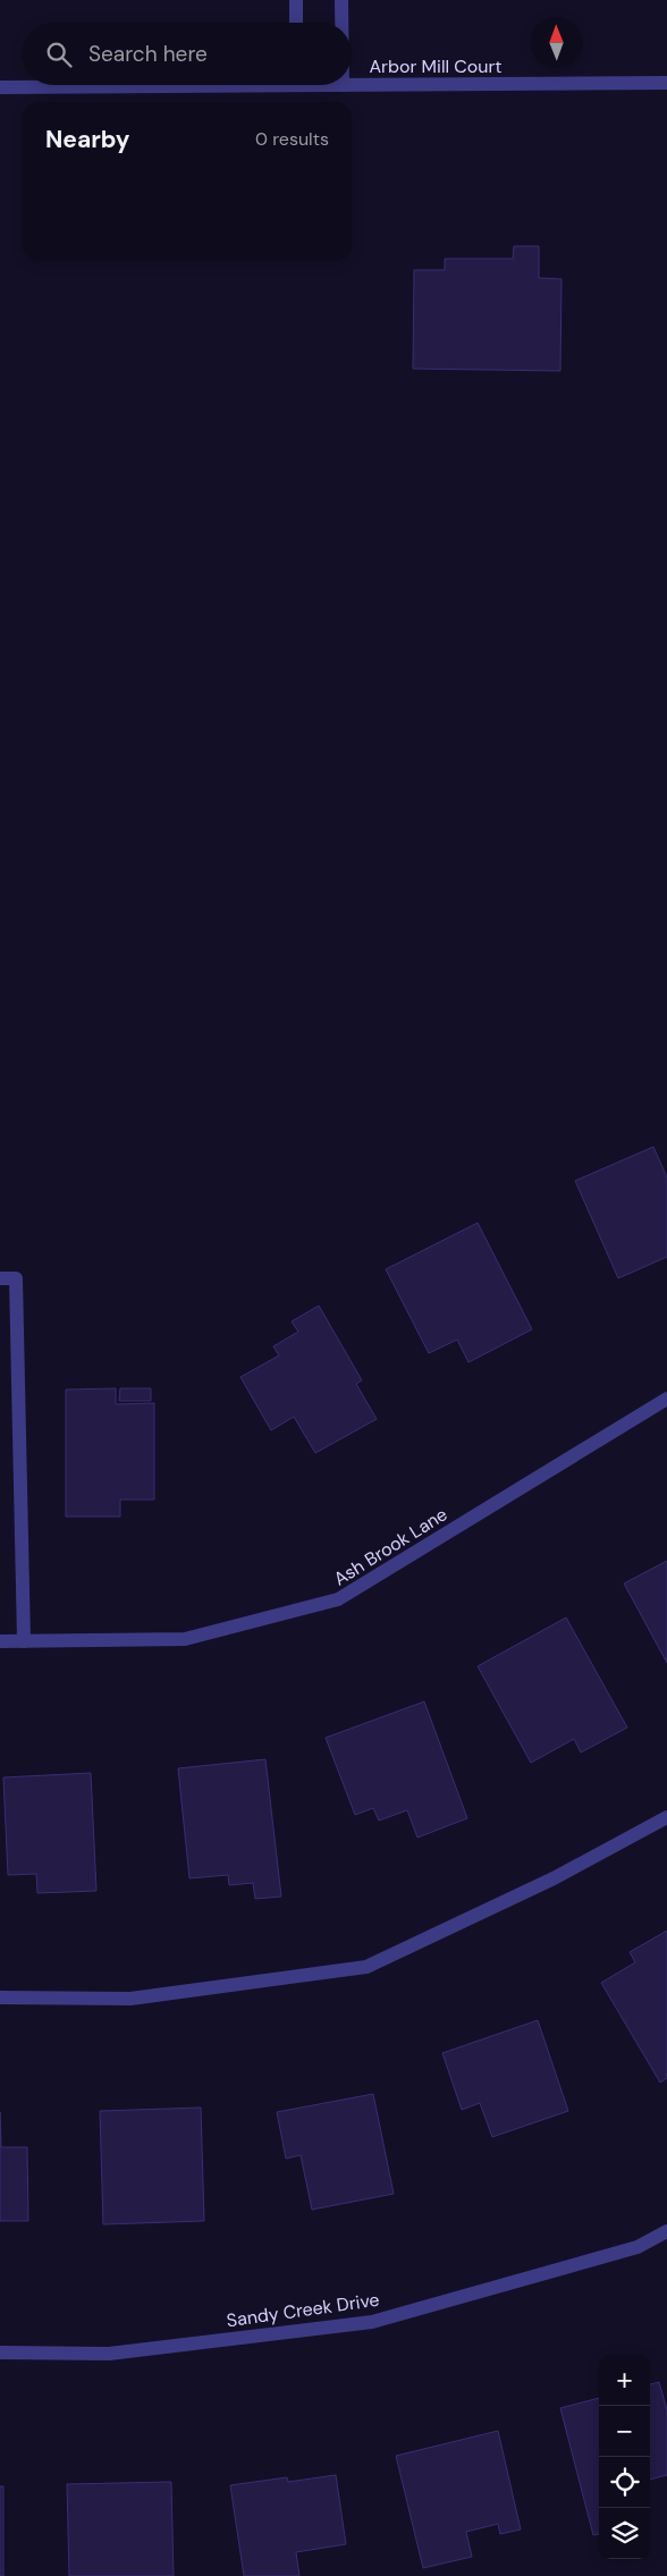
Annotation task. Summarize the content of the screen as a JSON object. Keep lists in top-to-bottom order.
{
  "streets": {
    "street": ["Arbor Mill Court", "Ash Brook Lane", "Sandy Creek Drive"]
  },
  "north": "top",
  "page": {
    "search": "Search here",
    "heading": ["Nearby", "0 results"],
    "map_buttons": ["+", "−"]
  }
}
